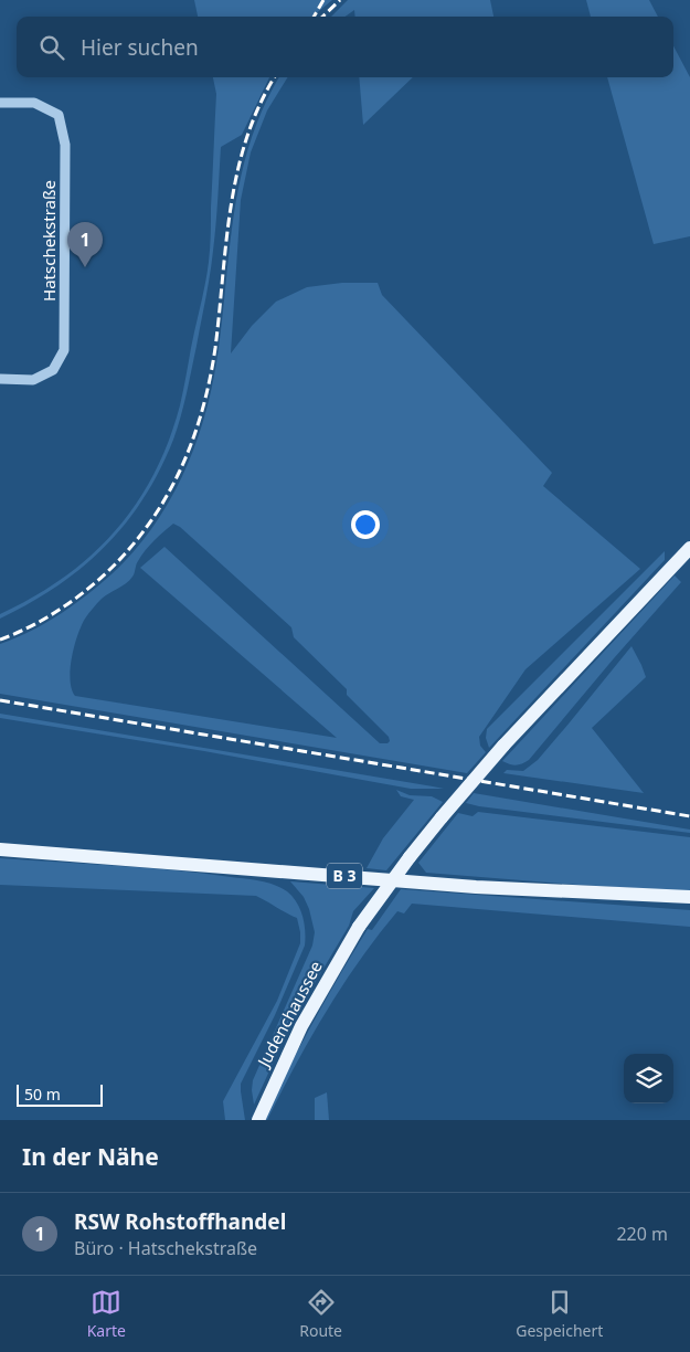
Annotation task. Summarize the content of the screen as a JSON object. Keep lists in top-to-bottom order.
{
  "streets": {
    "main road": ["B 3", "Judenchaussee"],
    "street": ["Hatschekstraße"]
  },
  "scale_bar": "50 m",
  "page": {
    "search": "Hier suchen",
    "pins": "1",
    "scale": "50 m",
    "heading": "In der Nähe",
    "list": [
      {
        "mark": "1",
        "name": "RSW Rohstoffhandel",
        "note": "Büro · Hatschekstraße",
        "value": "220 m"
      }
    ],
    "nav": ["Karte", "Route", "Gespeichert"]
  }
}
